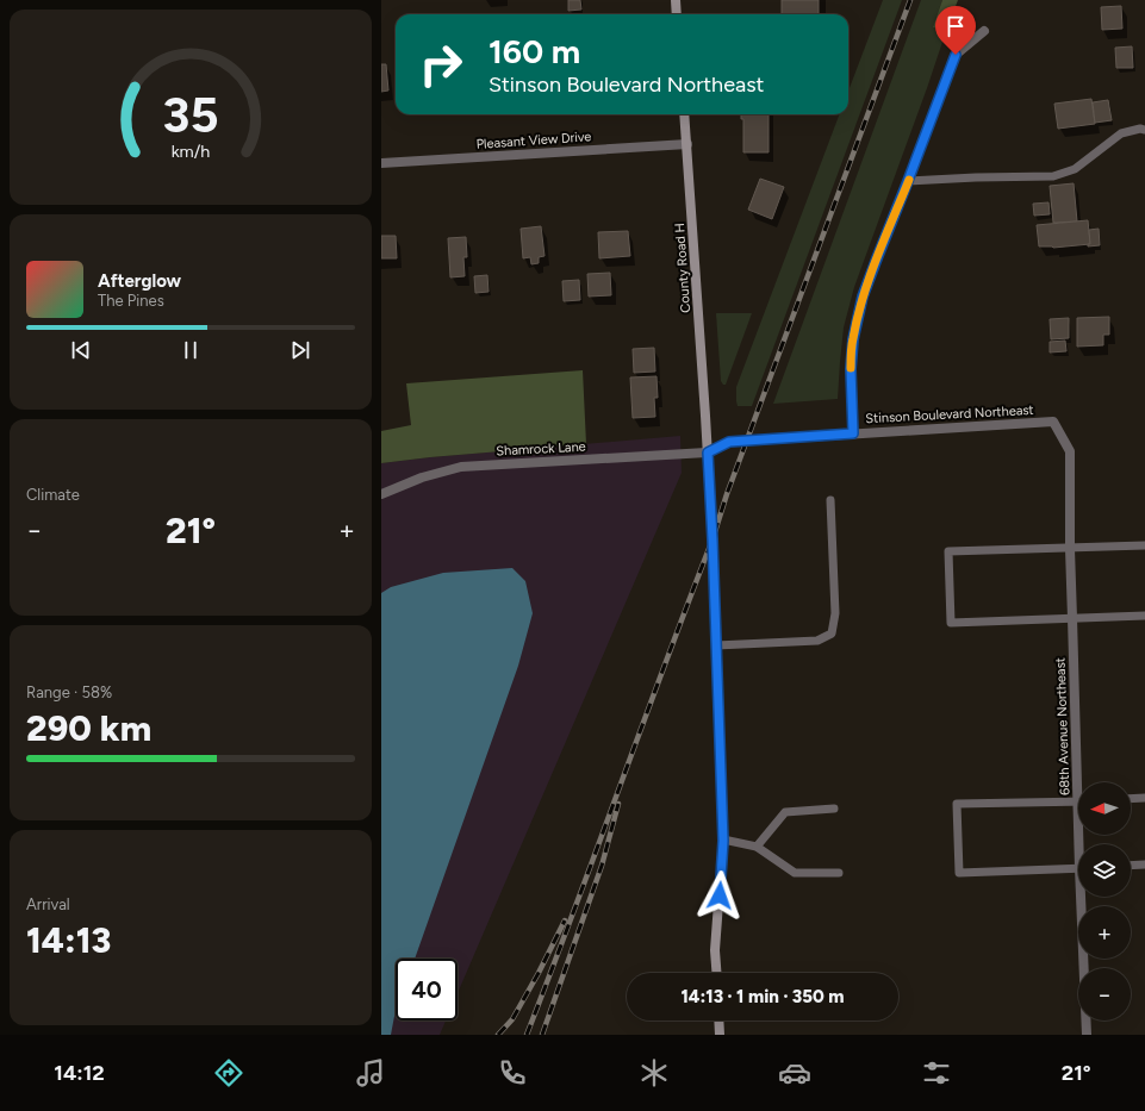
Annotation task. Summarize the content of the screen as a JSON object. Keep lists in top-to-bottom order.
{
  "streets": {
    "street": [
      "Pleasant View Drive",
      "County Road H",
      "Stinson Boulevard Northeast",
      "Shamrock Lane",
      "68th Avenue Northeast"
    ]
  },
  "crossings": [
    ["Pleasant View Drive", "County Road H"],
    ["County Road H", "Stinson Boulevard Northeast"],
    ["County Road H", "Shamrock Lane"],
    ["Stinson Boulevard Northeast", "Shamrock Lane"],
    ["Stinson Boulevard Northeast", "68th Avenue Northeast"]
  ],
  "north": "left",
  "page": {
    "turn": ["160 m", "Stinson Boulevard Northeast"],
    "song": ["Afterglow", "The Pines"],
    "tile": [
      "Climate",
      ["Range · 58%", "290 km"],
      ["Arrival", "14:13"]
    ],
    "heat": ["−", "21°", "+"],
    "map_buttons": ["+", "−"],
    "limit": "40",
    "trip": "14:13 · 1 min · 350 m",
    "tabs": ["14:12", "21°"],
    "gauge": ["35", "km/h"]
  }
}
